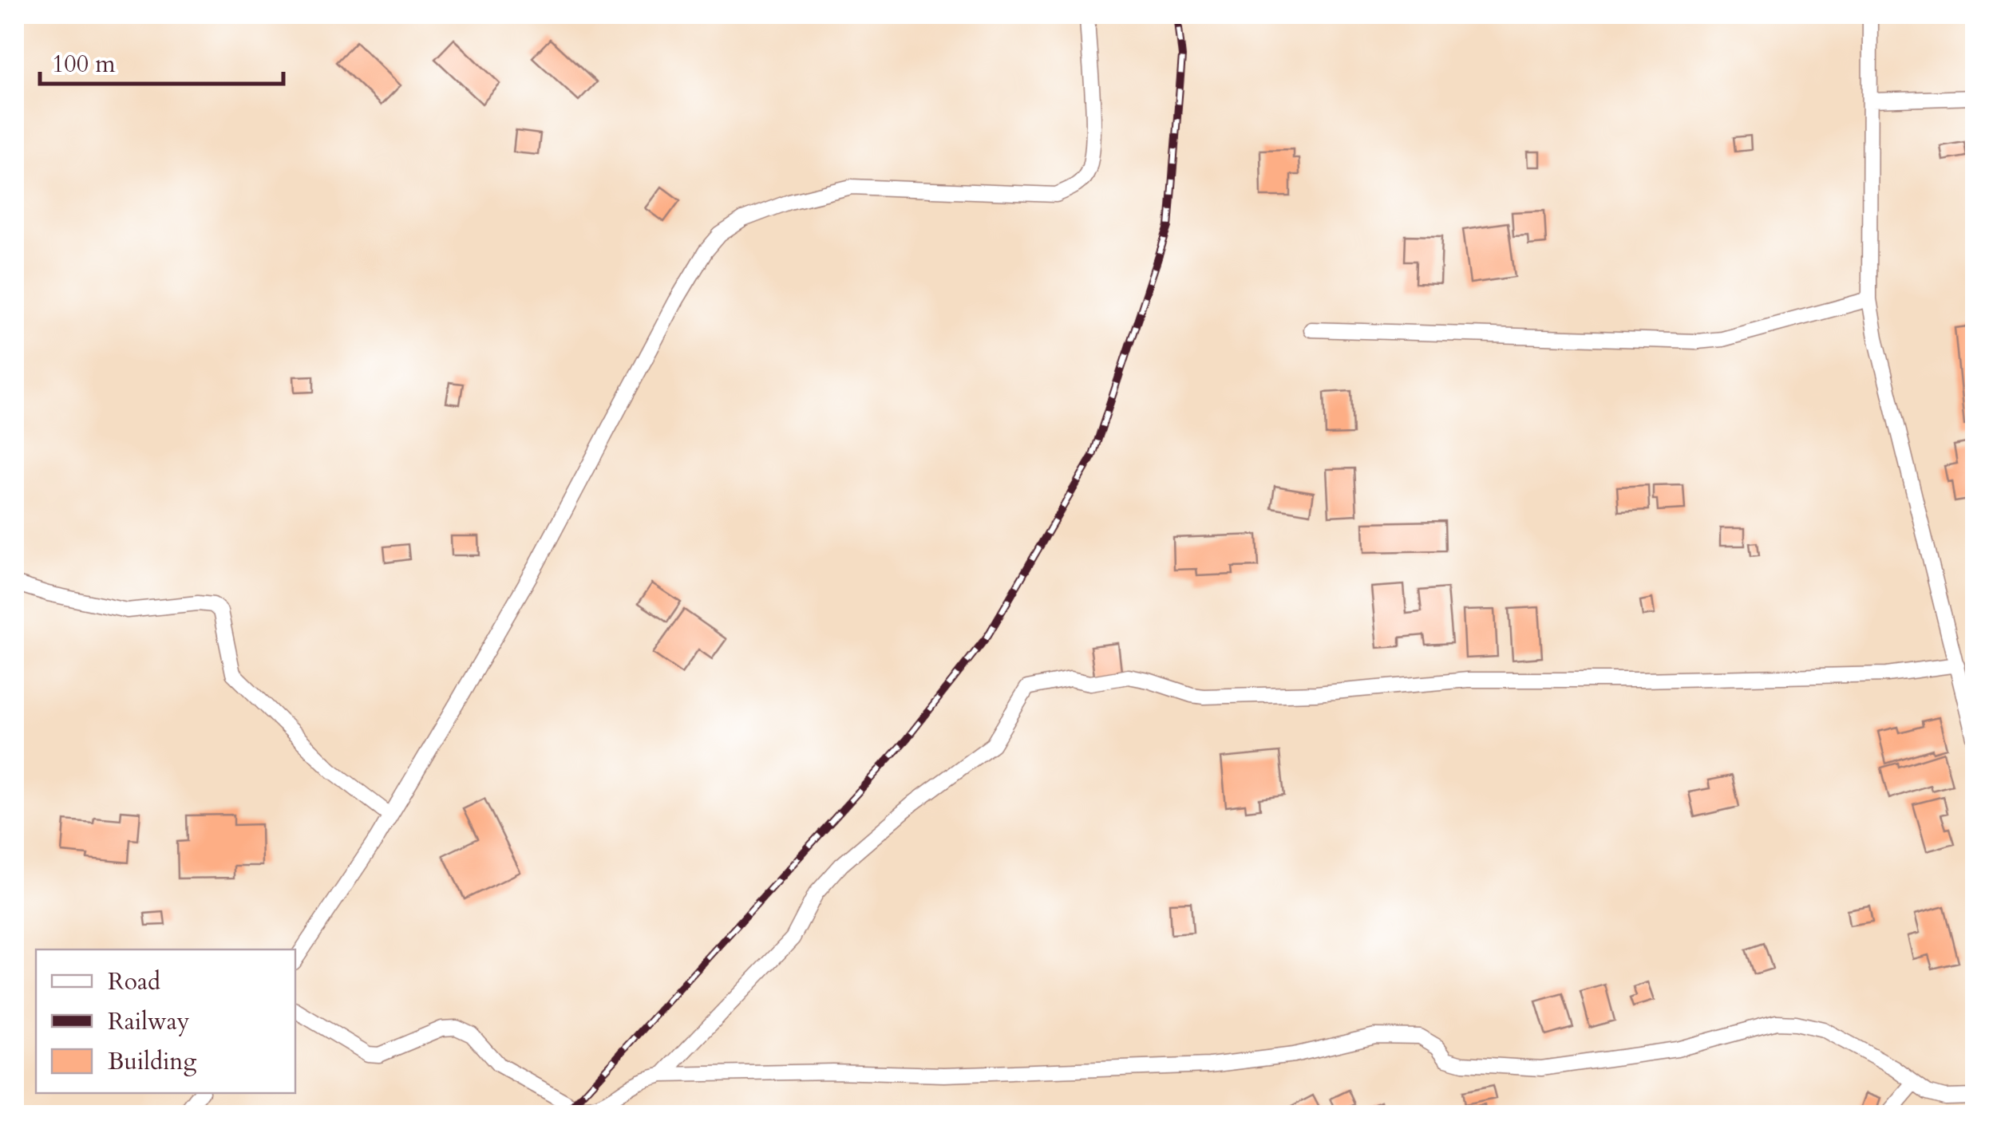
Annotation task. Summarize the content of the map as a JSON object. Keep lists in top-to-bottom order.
{
  "legend": ["Road", "Railway", "Building"],
  "scale_bar": "100 m"
}
